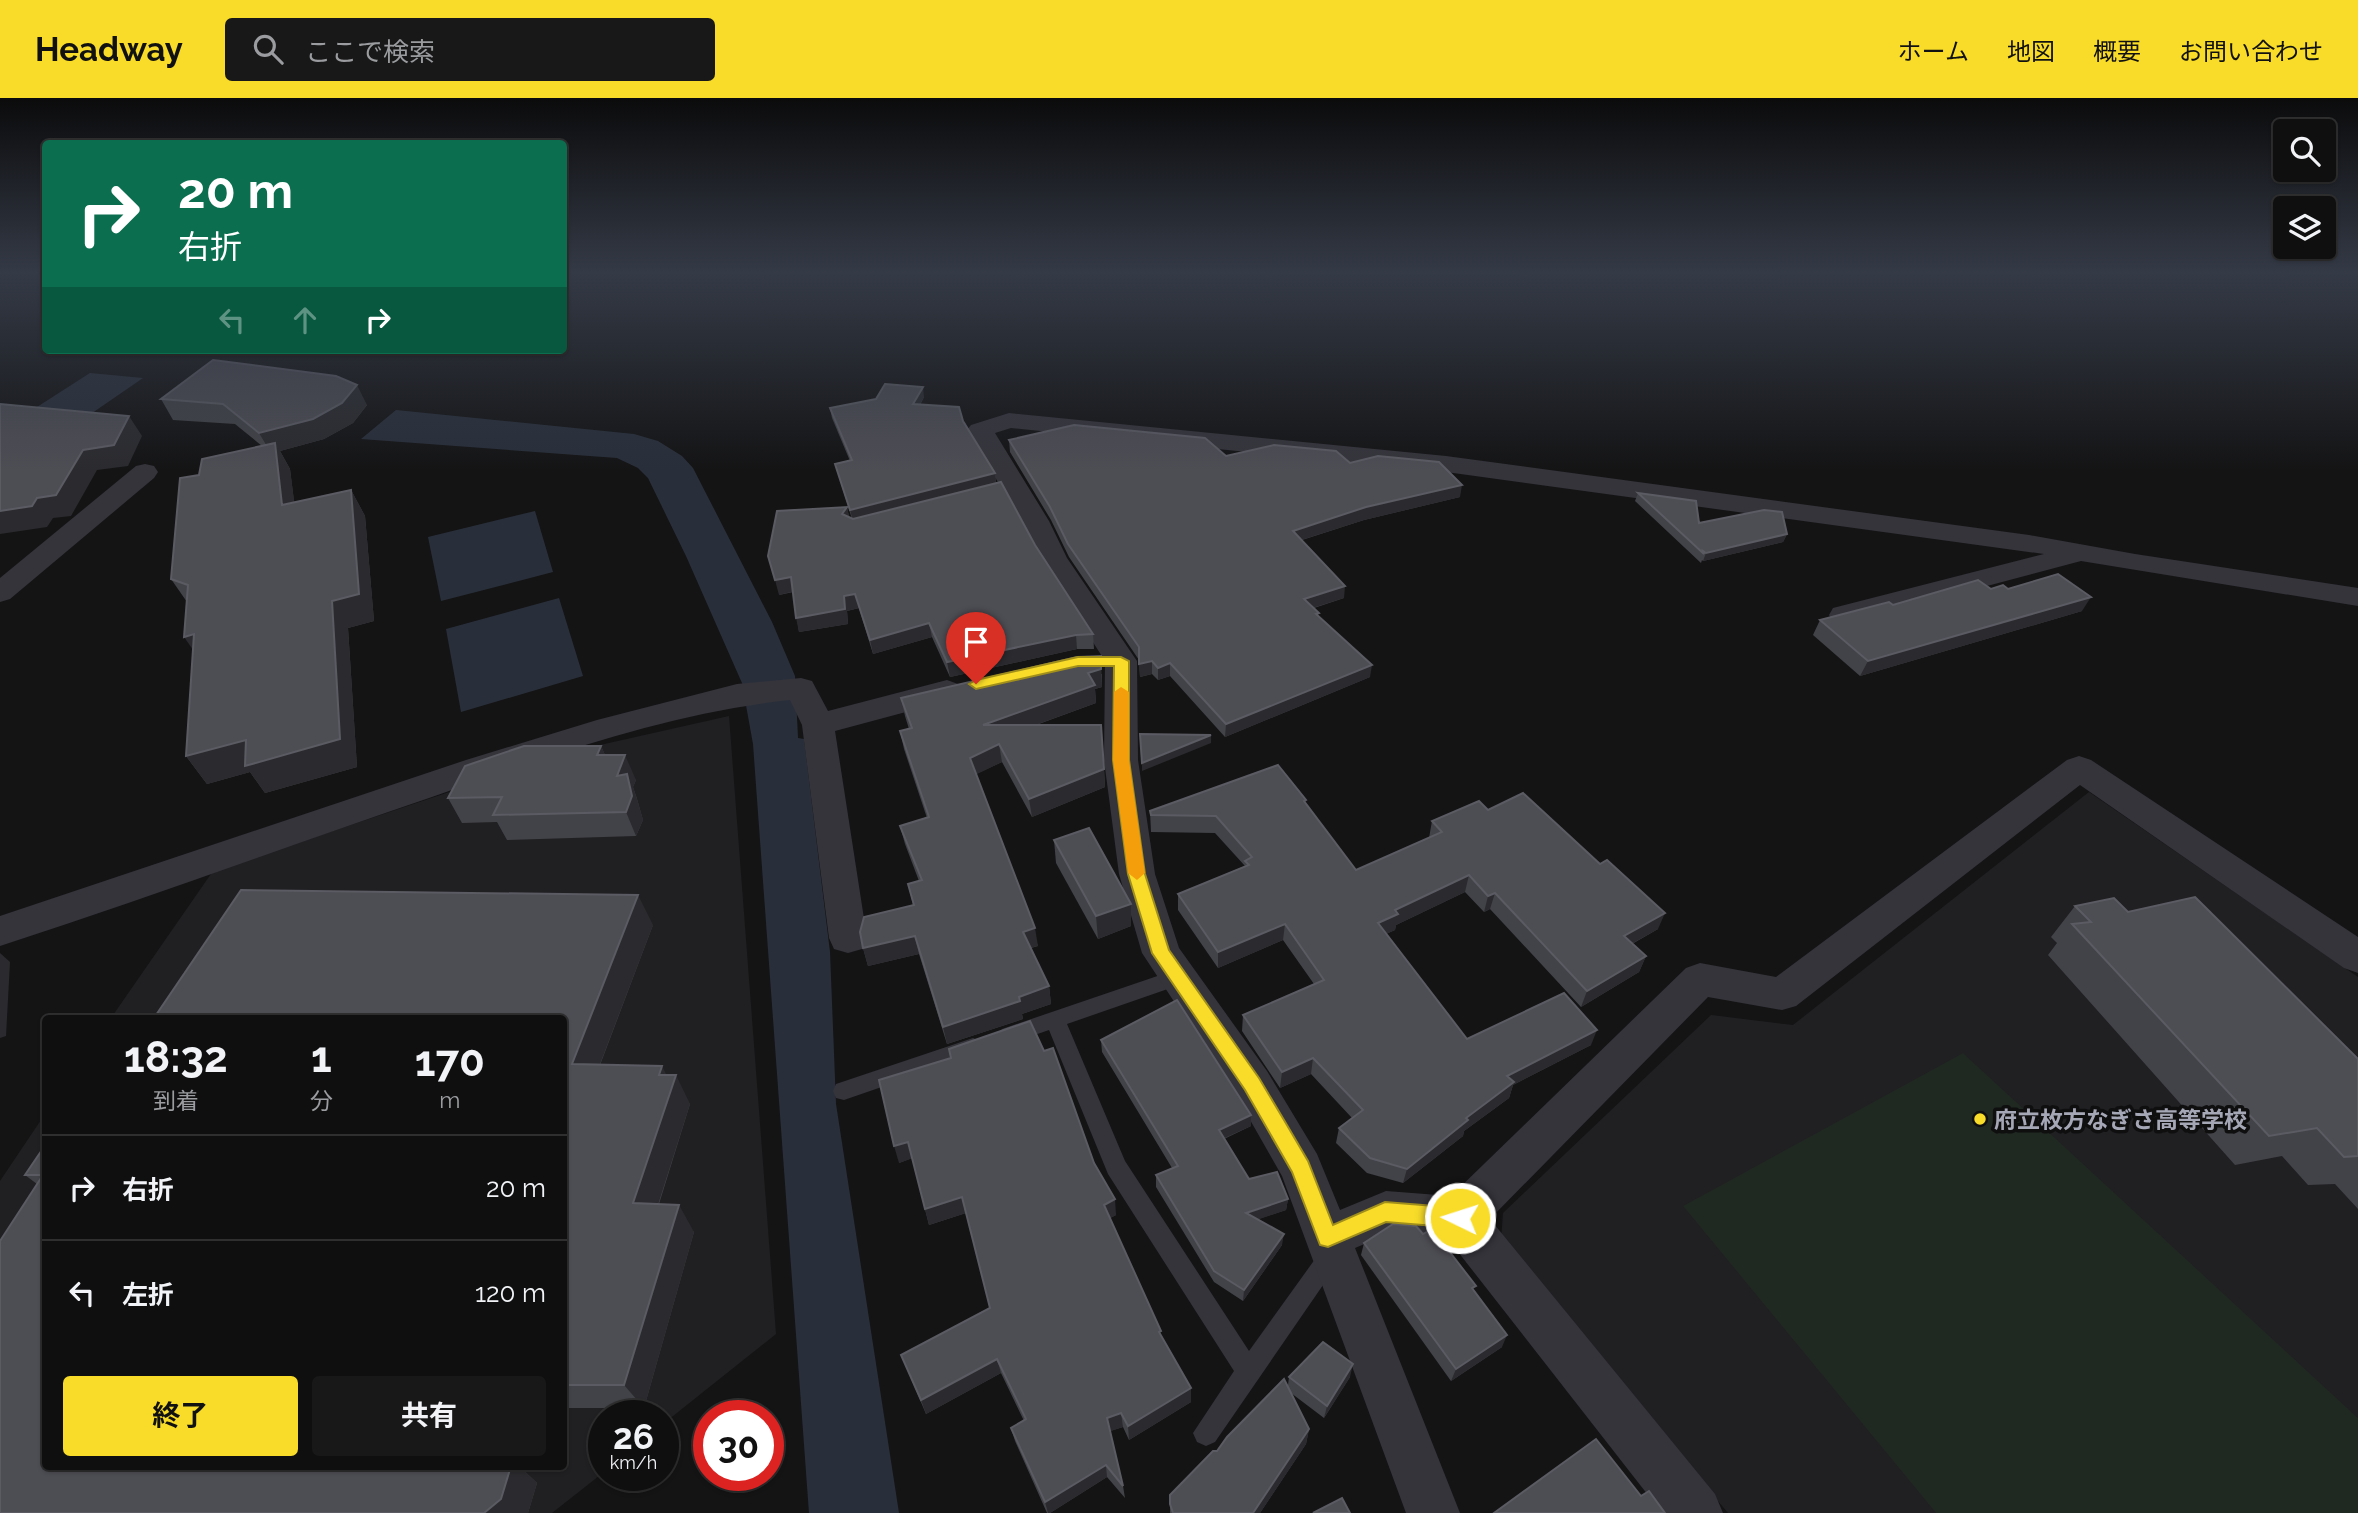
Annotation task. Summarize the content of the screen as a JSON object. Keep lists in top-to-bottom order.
{
  "places": ["府立枚方なぎさ高等学校"],
  "page": {
    "header": "Headway",
    "search": "ここで検索",
    "nav": [
      "ホーム",
      "地図",
      "概要",
      "お問い合わせ"
    ],
    "turn": ["20 m", "右折"],
    "eta": [
      "18:32",
      "到着",
      "1",
      "分",
      "170",
      "m"
    ],
    "list": [
      {
        "name": "右折",
        "value": "20 m"
      },
      {
        "name": "左折",
        "value": "120 m"
      }
    ],
    "buttons": ["終了", "共有"],
    "speed": "26 km/h",
    "limit": "30"
  }
}
